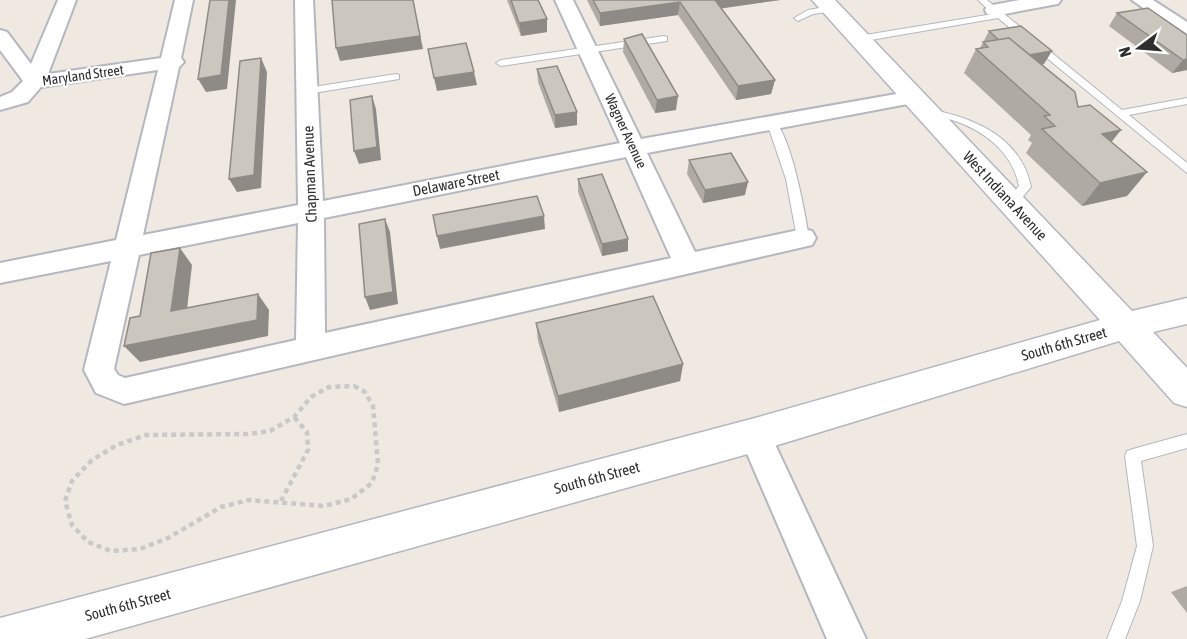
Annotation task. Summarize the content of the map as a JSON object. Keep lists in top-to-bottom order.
{
  "streets": {
    "street": [
      "Maryland Street",
      "Wagner Avenue",
      "Chapman Avenue",
      "Delaware Street",
      "West Indiana Avenue",
      "South 6th Street"
    ]
  },
  "crossings": [
    ["Wagner Avenue", "Delaware Street"],
    ["Chapman Avenue", "Delaware Street"],
    ["Delaware Street", "West Indiana Avenue"],
    ["West Indiana Avenue", "South 6th Street"]
  ],
  "north": "left"
}
